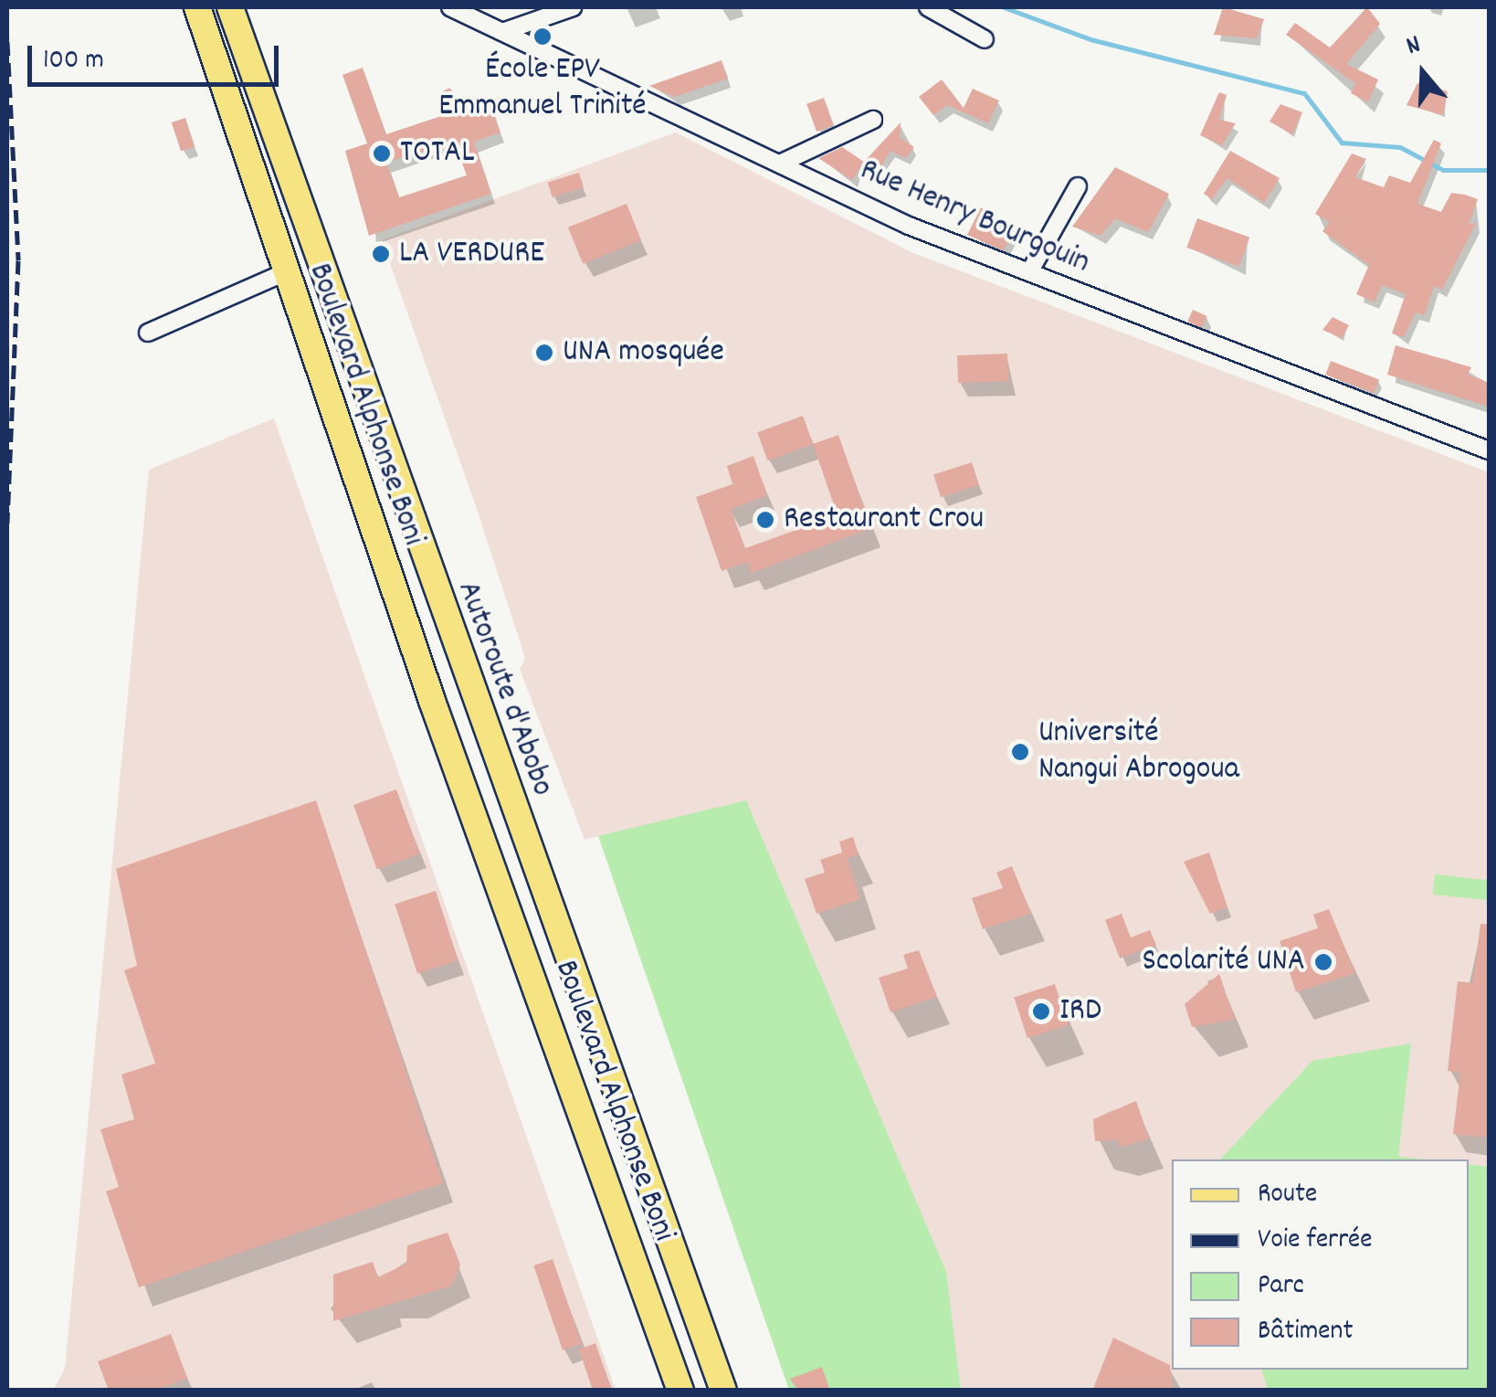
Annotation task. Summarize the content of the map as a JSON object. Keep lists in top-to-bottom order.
{
  "streets": {
    "main road": ["Boulevard Alphonse Boni", "Autoroute d'Abobo"],
    "street": ["Rue Henry Bourgouin"]
  },
  "places": [
    "École EPV Emmanuel Trinité",
    "TOTAL",
    "LA VERDURE",
    "UNA mosquée",
    "Restaurant Crou",
    "Université Nangui Abrogoua",
    "Scolarité UNA",
    "IRD"
  ],
  "legend": [
    "Route",
    "Voie ferrée",
    "Parc",
    "Bâtiment"
  ],
  "scale_bar": "100 m",
  "north": "top"
}
